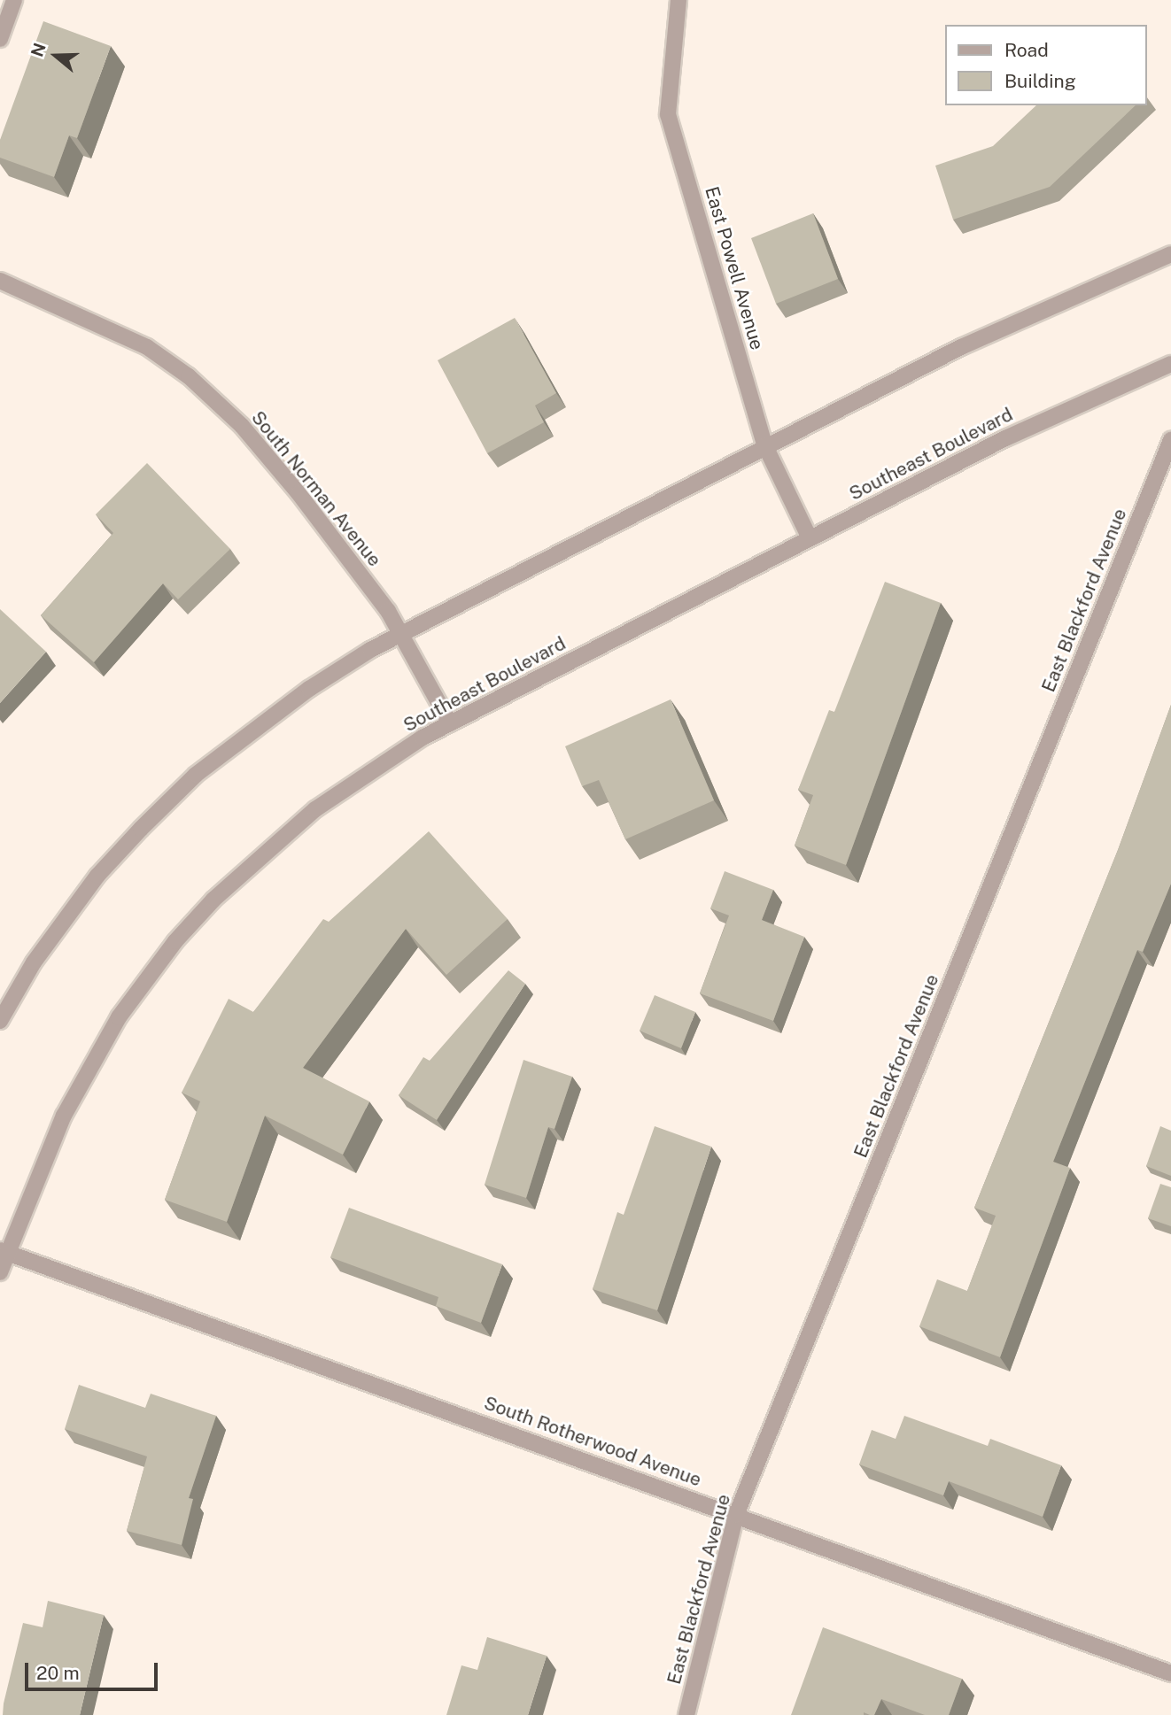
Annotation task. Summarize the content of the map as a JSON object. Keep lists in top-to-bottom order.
{
  "streets": {
    "street": [
      "East Powell Avenue",
      "Southeast Boulevard",
      "South Norman Avenue",
      "East Blackford Avenue",
      "South Rotherwood Avenue"
    ]
  },
  "crossings": [
    ["East Powell Avenue", "Southeast Boulevard"],
    ["Southeast Boulevard", "South Norman Avenue"],
    ["Southeast Boulevard", "South Rotherwood Avenue"],
    ["East Blackford Avenue", "South Rotherwood Avenue"]
  ],
  "legend": ["Road", "Building"],
  "scale_bar": "20 m",
  "north": "left"
}
